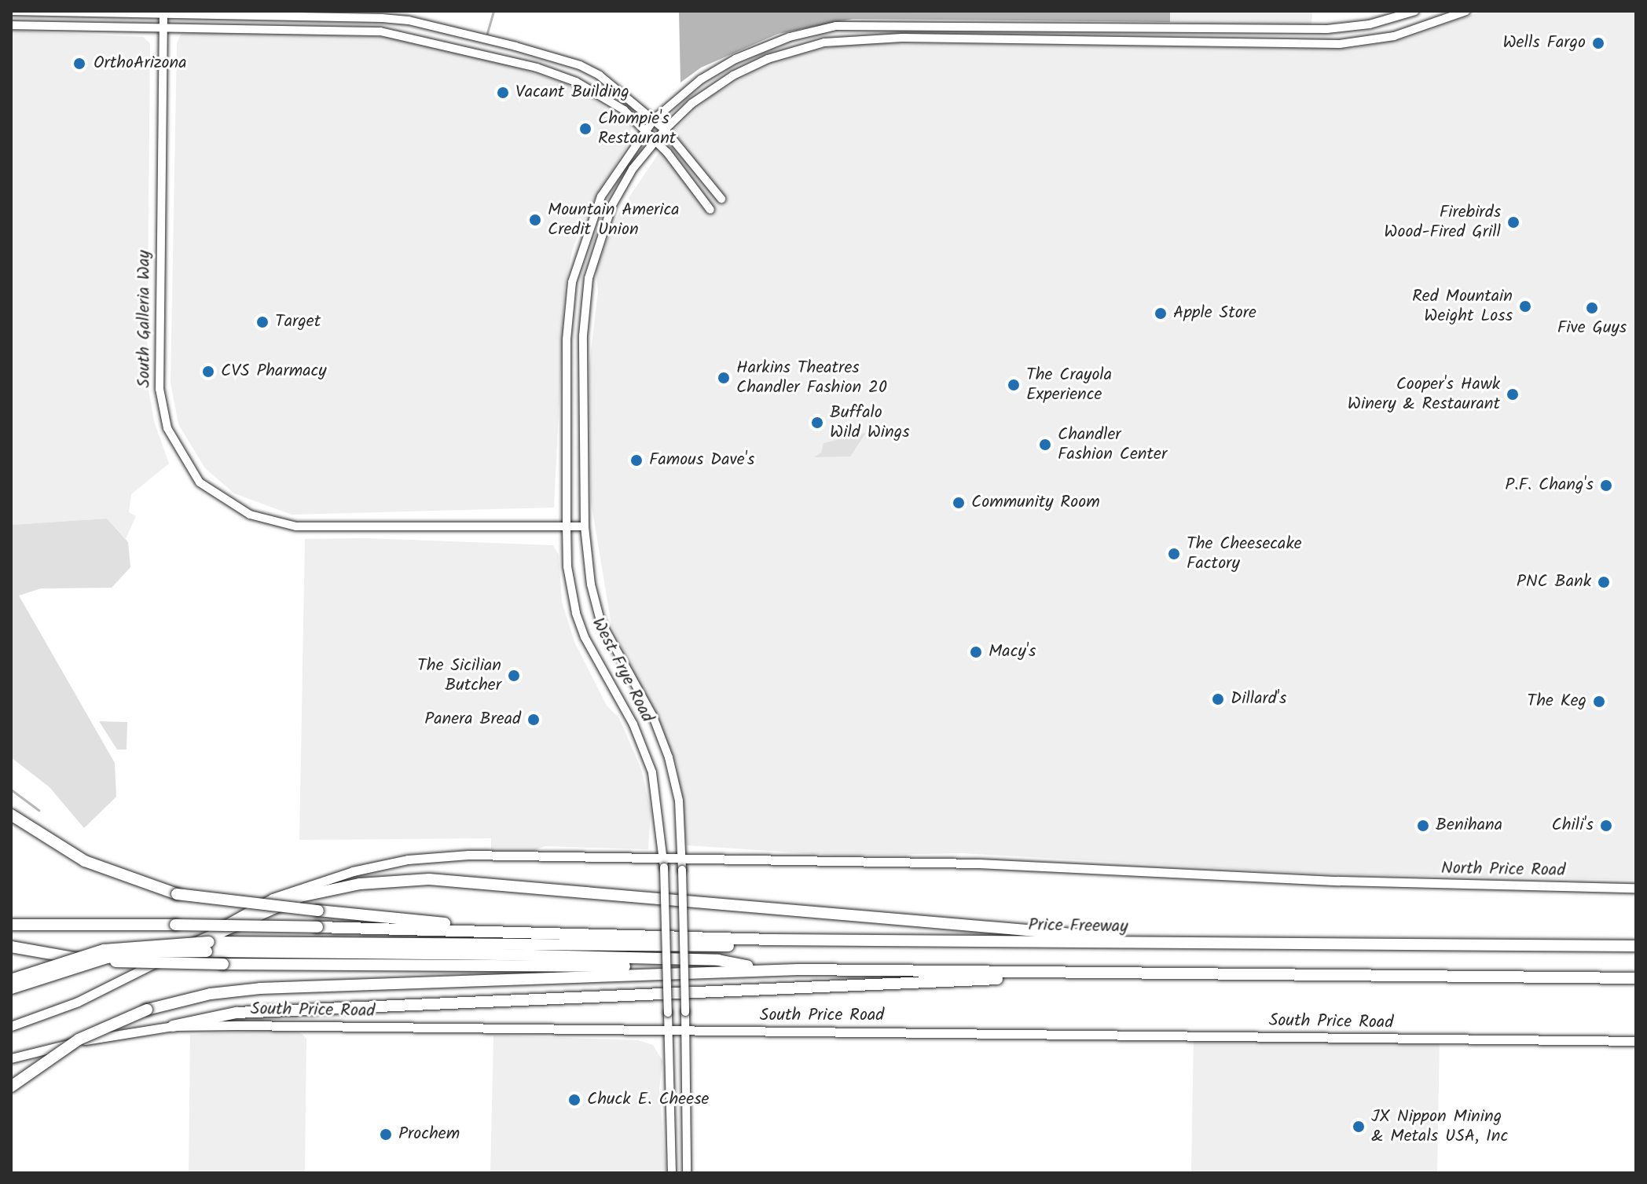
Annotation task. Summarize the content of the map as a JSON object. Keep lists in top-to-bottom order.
{
  "streets": {
    "highway": ["Price Freeway"],
    "main road": ["North Price Road", "South Price Road"],
    "street": ["South Galleria Way", "West Frye Road"]
  },
  "crossings": [
    ["South Galleria Way", "West Frye Road"],
    ["West Frye Road", "North Price Road"],
    ["West Frye Road", "South Price Road"]
  ],
  "places": [
    "Wells Fargo",
    "OrthoArizona",
    "Vacant Building",
    "Chompie's Restaurant",
    "Mountain America Credit Union",
    "Firebirds Wood-Fired Grill",
    "Red Mountain Weight Loss",
    "Five Guys",
    "Apple Store",
    "Target",
    "CVS Pharmacy",
    "Harkins Theatres Chandler Fashion 20",
    "The Crayola Experience",
    "Cooper's Hawk Winery & Restaurant",
    "Buffalo Wild Wings",
    "Chandler Fashion Center",
    "Famous Dave's",
    "P.F. Chang's",
    "Community Room",
    "The Cheesecake Factory",
    "PNC Bank",
    "Macy's",
    "The Sicilian Butcher",
    "Dillard's",
    "The Keg",
    "Panera Bread",
    "Benihana",
    "Chili's",
    "Chuck E. Cheese",
    "JX Nippon Mining & Metals USA, Inc",
    "Prochem"
  ]
}
